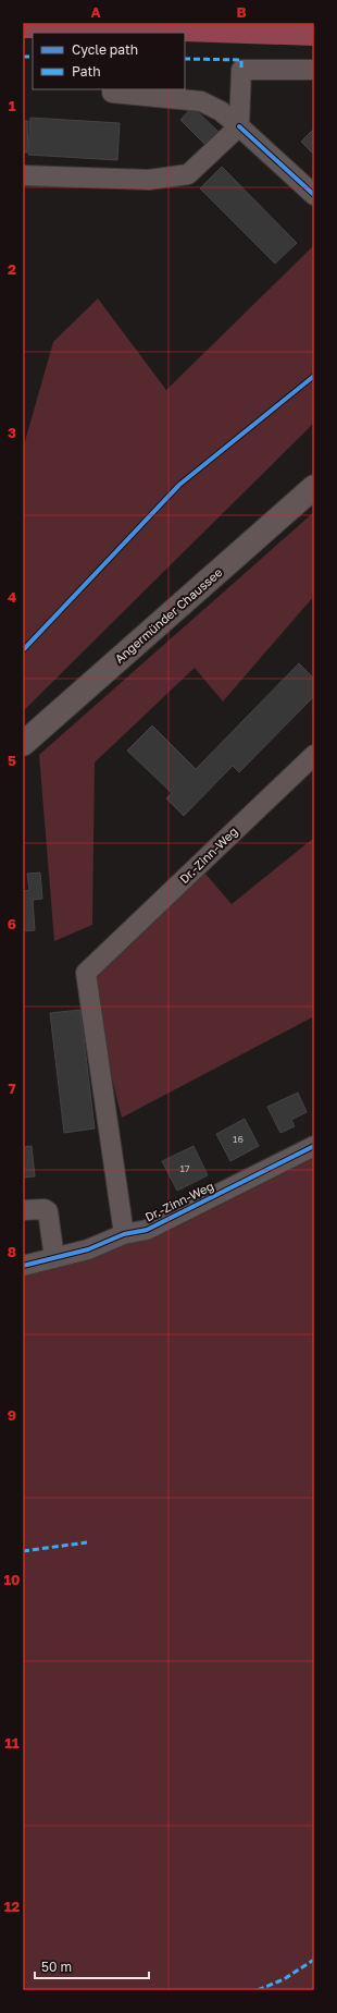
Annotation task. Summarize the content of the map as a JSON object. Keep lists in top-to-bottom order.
{
  "streets": {
    "main road": ["Angermünder Chaussee"],
    "street": ["Dr.-Zinn-Weg"]
  },
  "house_numbers": ["16", "17"],
  "legend": ["Cycle path", "Path"],
  "scale_bar": "50 m",
  "grid": {
    "columns": ["A", "B"],
    "rows": [
      "1",
      "2",
      "3",
      "4",
      "5",
      "6",
      "7",
      "8",
      "9",
      "10",
      "11",
      "12"
    ]
  }
}
